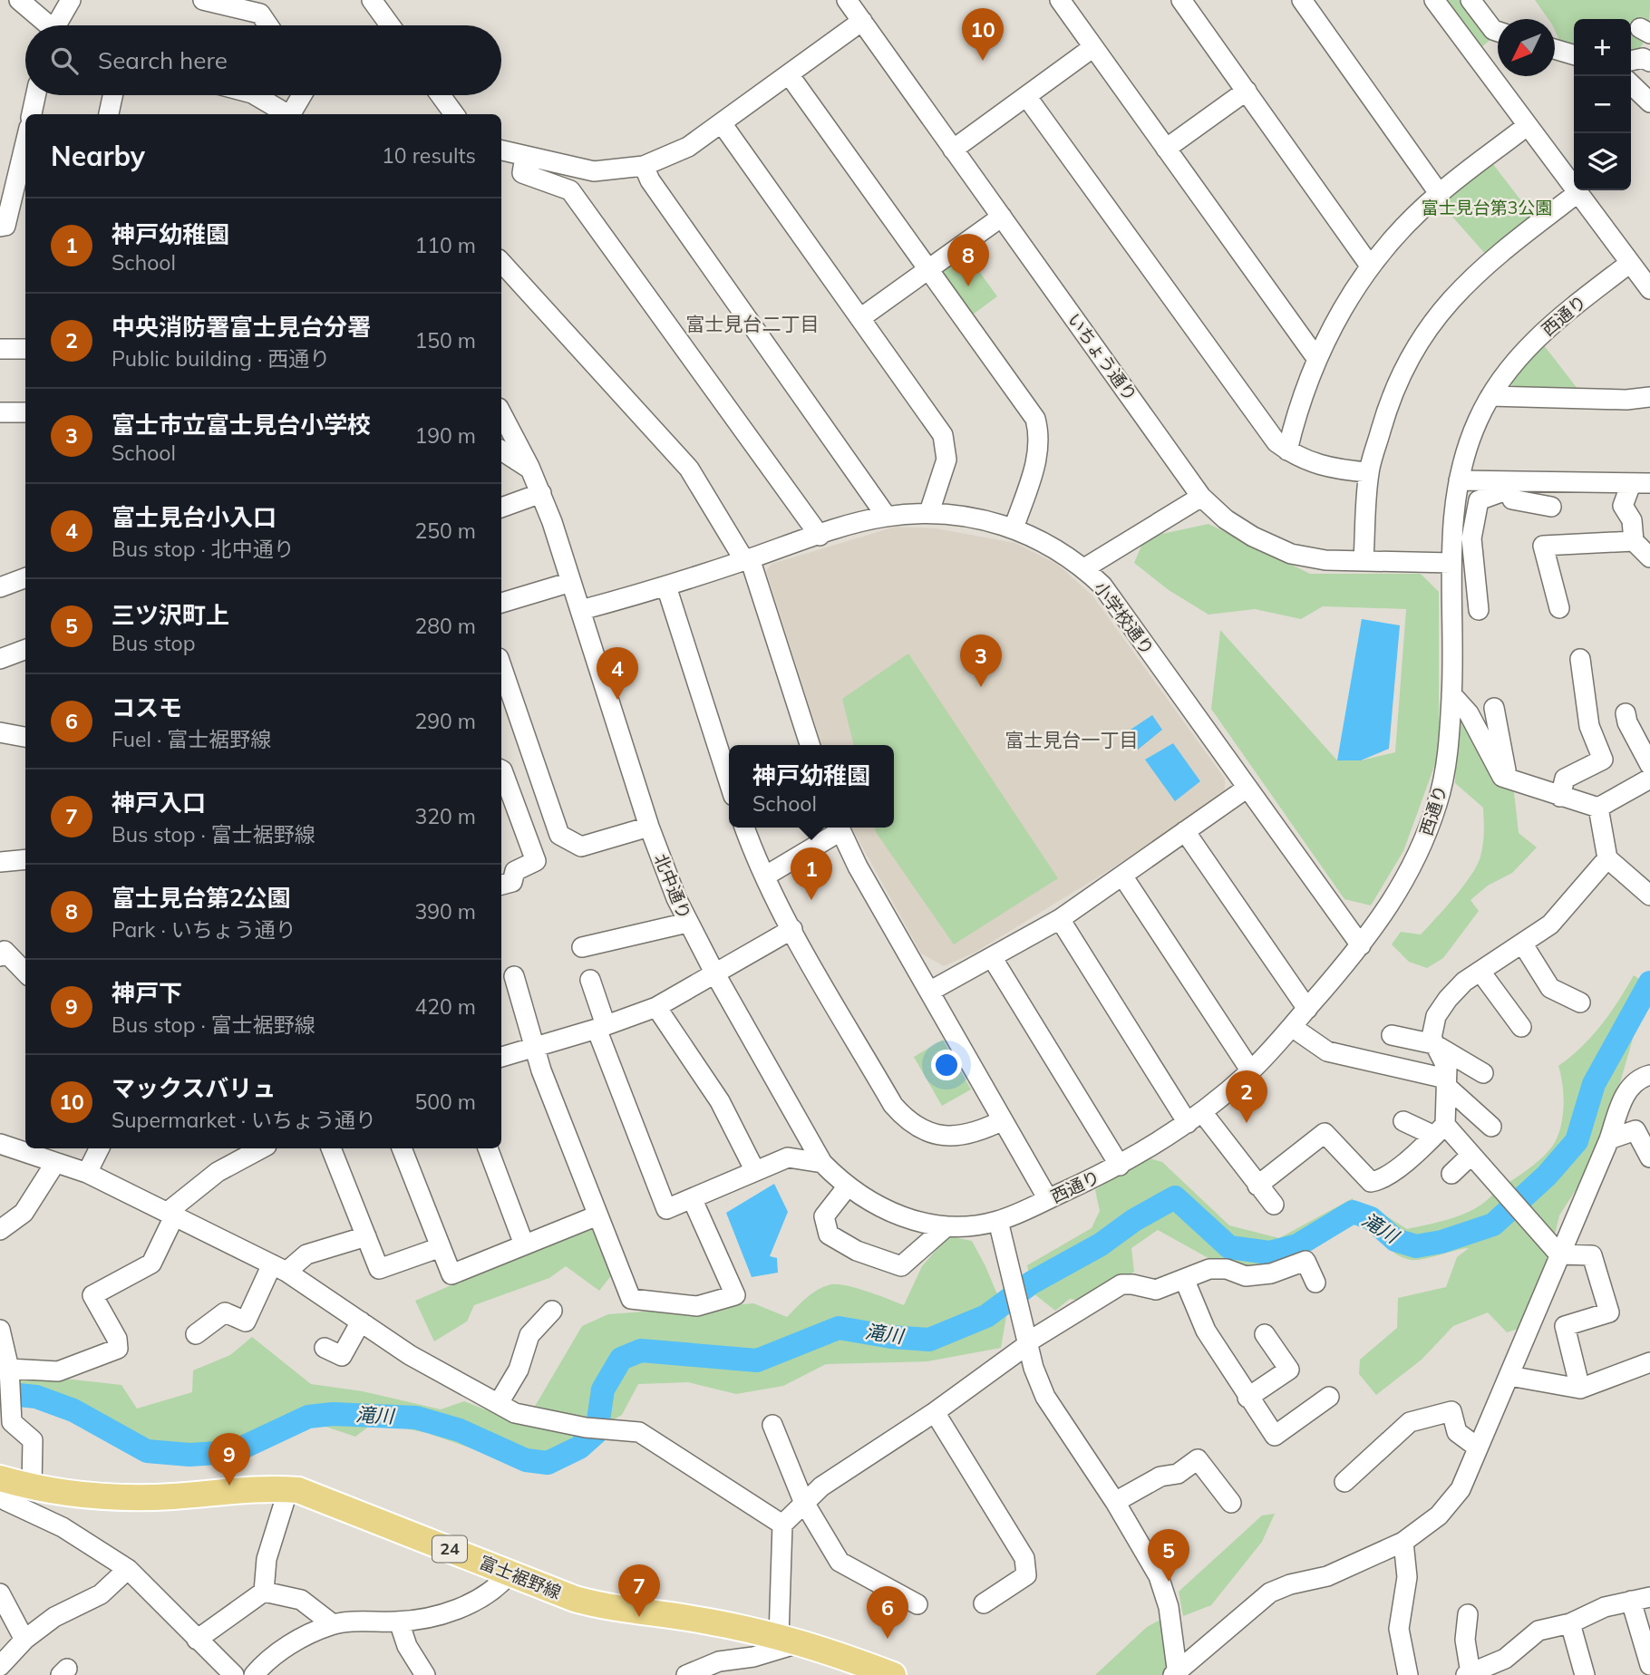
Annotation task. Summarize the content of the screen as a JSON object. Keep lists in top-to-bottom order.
{
  "streets": {
    "main road": ["24", "富士裾野線"],
    "street": [
      "西通り",
      "いちょう通り",
      "小学校通り",
      "北中通り"
    ]
  },
  "crossings": [
    ["西通り", "いちょう通り"],
    ["西通り", "小学校通り"],
    ["西通り", "北中通り"],
    ["小学校通り", "北中通り"]
  ],
  "districts": ["富士見台二丁目", "富士見台一丁目"],
  "water": ["滝川"],
  "parks": ["富士見台第3公園"],
  "north": "bottom left",
  "page": {
    "pins": [
      "10",
      "8",
      "3",
      "4",
      "1",
      "2",
      "9",
      "5",
      "7",
      "6"
    ],
    "map_buttons": ["+", "−"],
    "search": "Search here",
    "heading": ["Nearby", "10 results"],
    "list": [
      {
        "mark": "1",
        "name": "神戸幼稚園",
        "note": "School",
        "value": "110 m"
      },
      {
        "mark": "2",
        "name": "中央消防署富士見台分署",
        "note": "Public building · 西通り",
        "value": "150 m"
      },
      {
        "mark": "3",
        "name": "富士市立富士見台小学校",
        "note": "School",
        "value": "190 m"
      },
      {
        "mark": "4",
        "name": "富士見台小入口",
        "note": "Bus stop · 北中通り",
        "value": "250 m"
      },
      {
        "mark": "5",
        "name": "三ツ沢町上",
        "note": "Bus stop",
        "value": "280 m"
      },
      {
        "mark": "6",
        "name": "コスモ",
        "note": "Fuel · 富士裾野線",
        "value": "290 m"
      },
      {
        "mark": "7",
        "name": "神戸入口",
        "note": "Bus stop · 富士裾野線",
        "value": "320 m"
      },
      {
        "mark": "8",
        "name": "富士見台第2公園",
        "note": "Park · いちょう通り",
        "value": "390 m"
      },
      {
        "mark": "9",
        "name": "神戸下",
        "note": "Bus stop · 富士裾野線",
        "value": "420 m"
      },
      {
        "mark": "10",
        "name": "マックスバリュ",
        "note": "Supermarket · いちょう通り",
        "value": "500 m"
      }
    ],
    "popup": ["神戸幼稚園", "School"]
  }
}
